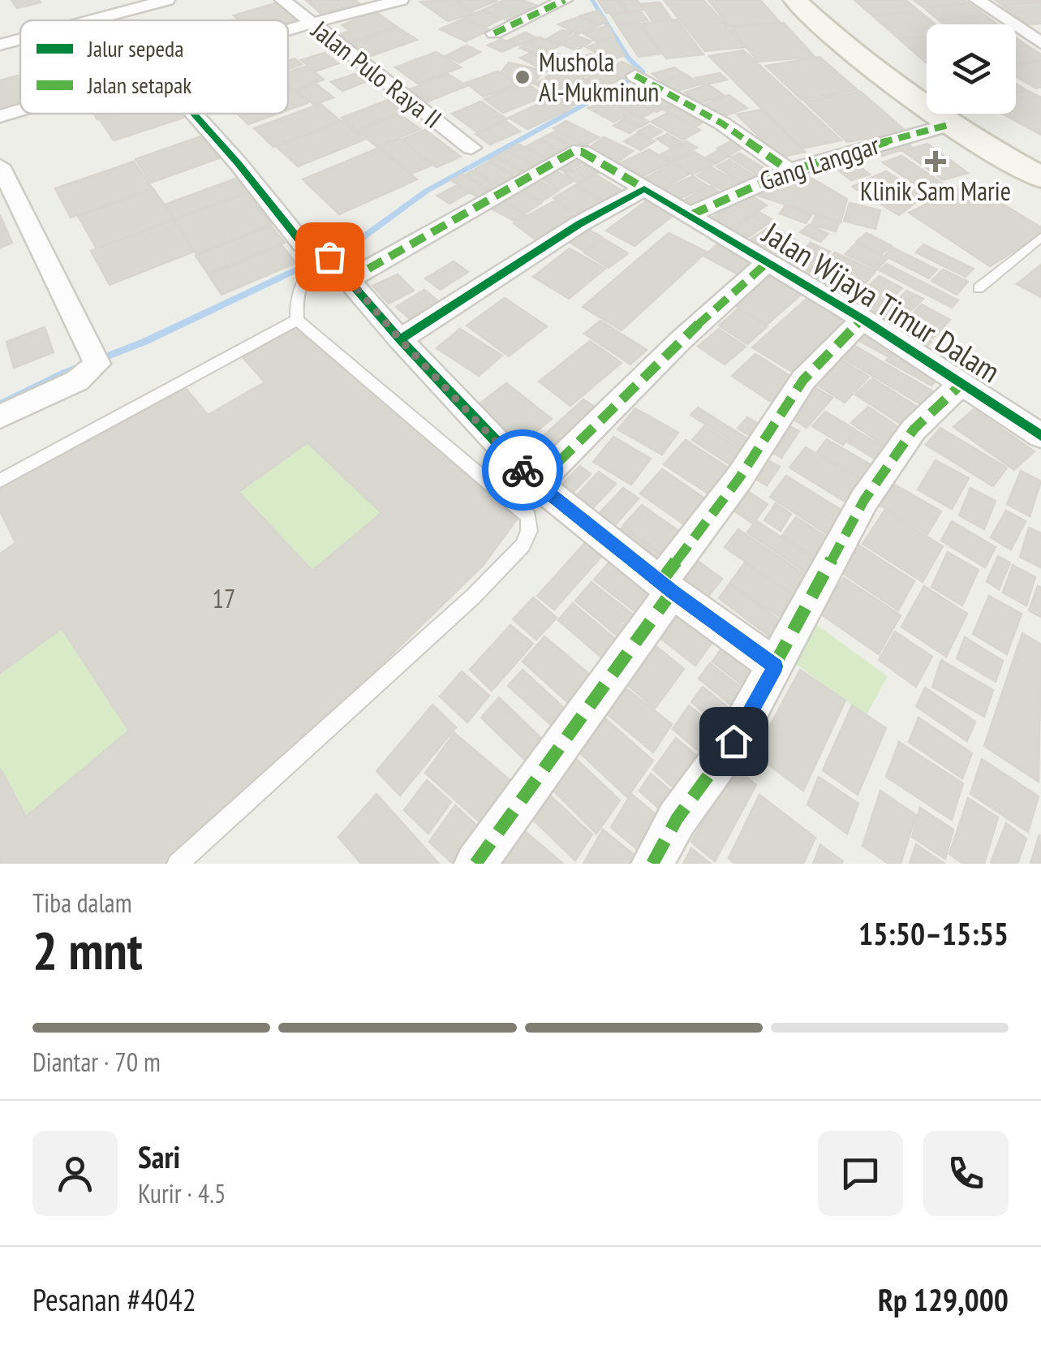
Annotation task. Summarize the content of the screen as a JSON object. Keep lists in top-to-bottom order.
{
  "streets": {
    "street": ["Jalan Pulo Raya II", "Gang Langgar", "Jalan Wijaya Timur Dalam"]
  },
  "crossings": [
    ["Gang Langgar", "Jalan Wijaya Timur Dalam"]
  ],
  "places": {
    "other": ["Mushola Al-Mukminun"],
    "health": ["Klinik Sam Marie"]
  },
  "house_numbers": ["17"],
  "legend": ["Jalur sepeda", "Jalan setapak"],
  "page": {
    "heading": ["2 mnt", "Tiba dalam", "15:50–15:55"],
    "panel": [
      "Sari",
      "Kurir · 4.5",
      "Pesanan #4042",
      "Rp 129,000"
    ],
    "bar": "Diantar · 70 m"
  }
}
